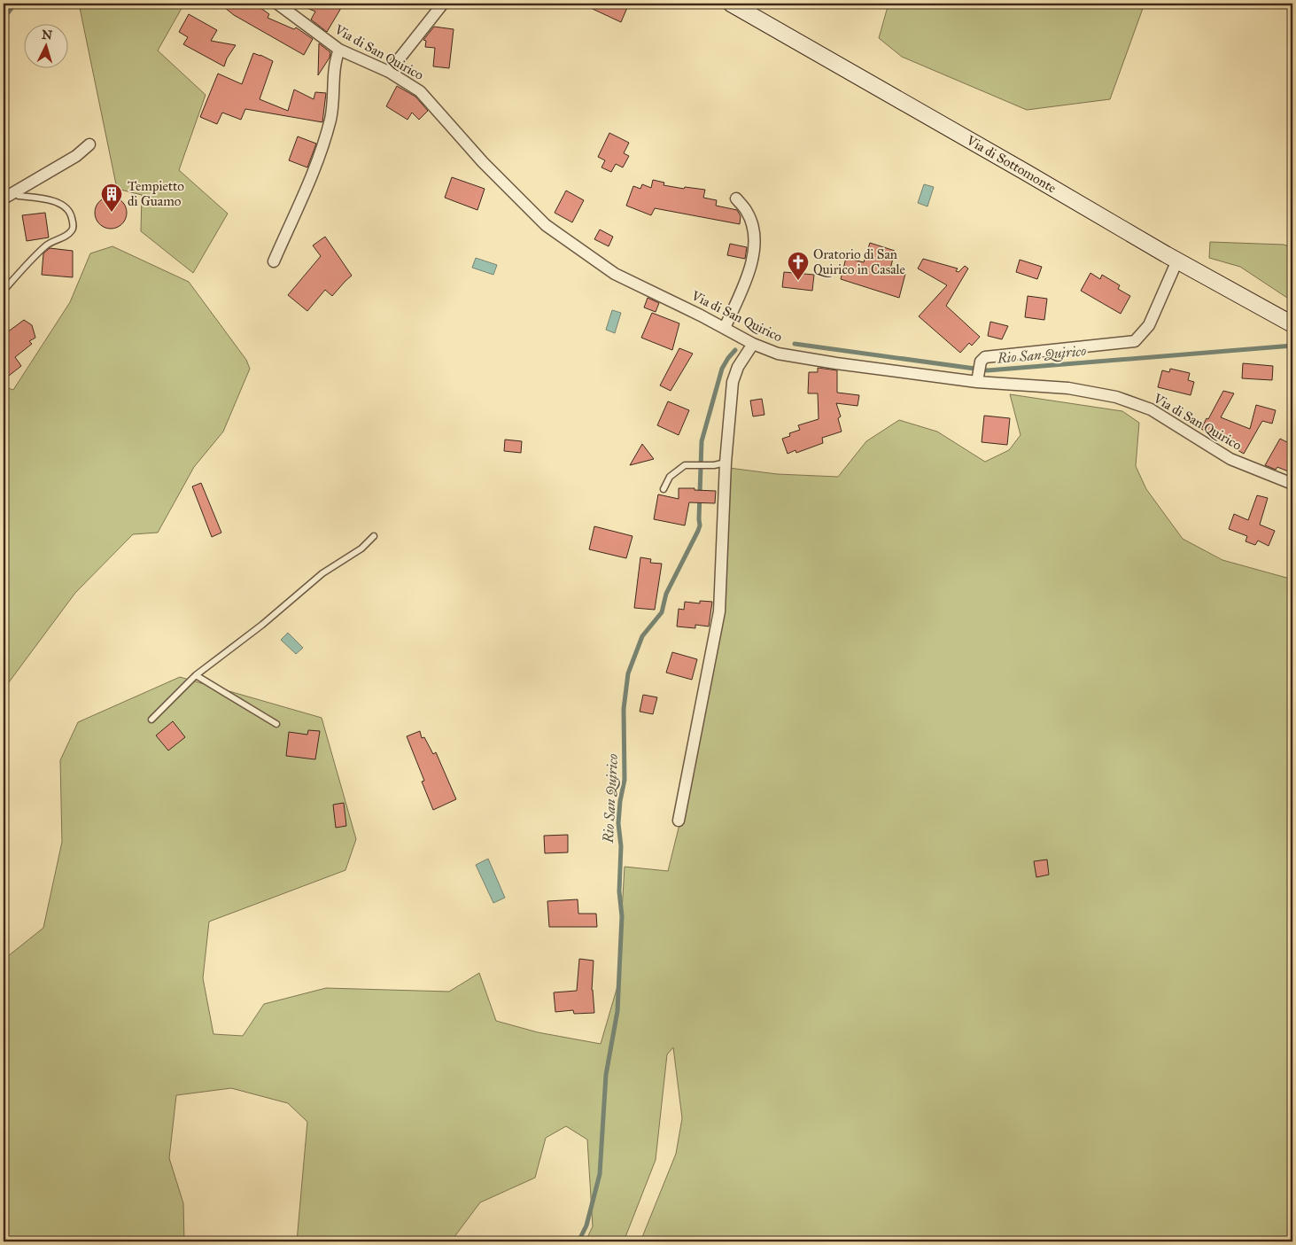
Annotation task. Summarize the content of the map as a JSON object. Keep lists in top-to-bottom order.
{
  "streets": {
    "main road": ["Via di Sottomonte"],
    "street": ["Via di San Quirico"]
  },
  "water": ["Rio San Quirico"],
  "places": {
    "building": ["Tempietto di Guamo"],
    "church": ["Oratorio di San Quirico in Casale"]
  },
  "north": "top"
}
